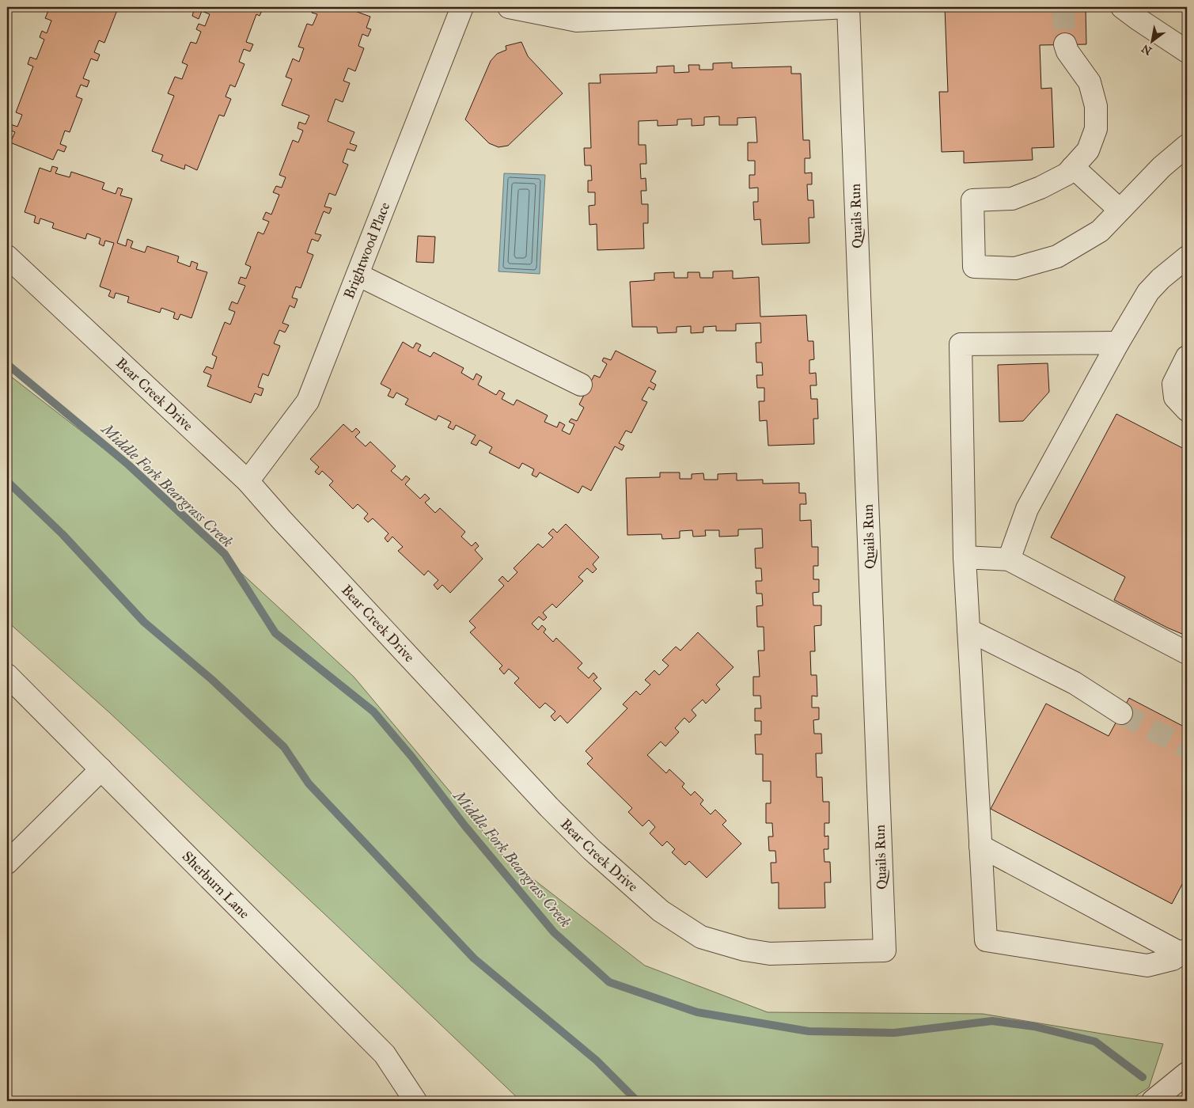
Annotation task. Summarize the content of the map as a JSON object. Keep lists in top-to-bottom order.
{
  "streets": {
    "street": [
      "Quails Run",
      "Brightwood Place",
      "Bear Creek Drive",
      "Sherburn Lane"
    ]
  },
  "crossings": [
    ["Quails Run", "Bear Creek Drive"],
    ["Brightwood Place", "Bear Creek Drive"]
  ],
  "water": ["Middle Fork Beargrass Creek"],
  "north": "bottom left"
}
